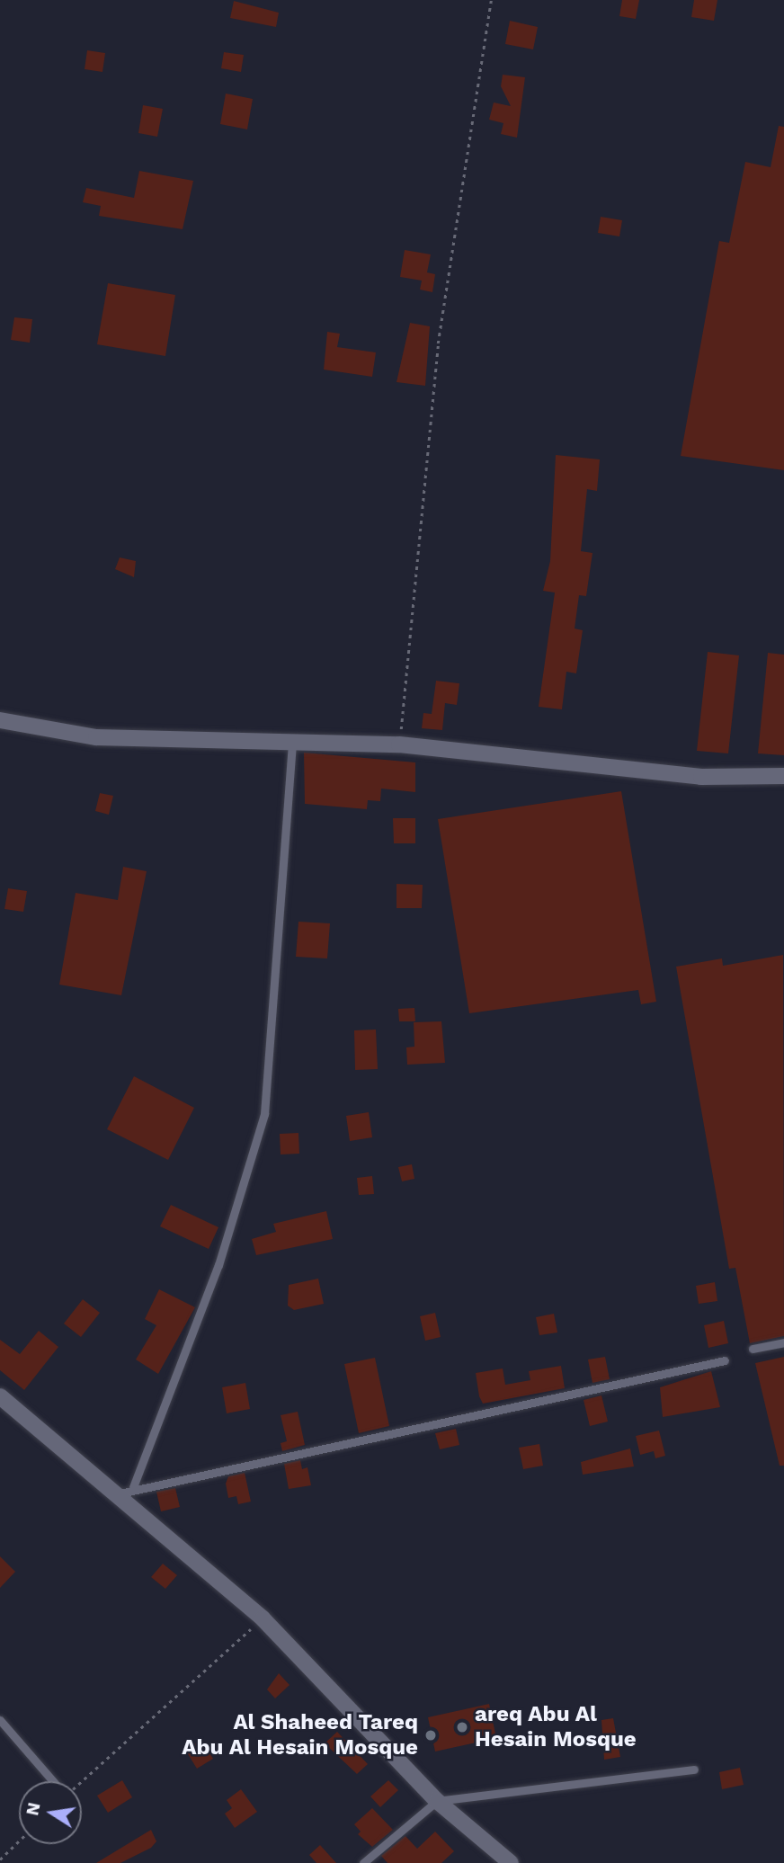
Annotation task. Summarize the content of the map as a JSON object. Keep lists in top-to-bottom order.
{
  "places": ["areq Abu Al Hesain Mosque", "Al Shaheed Tareq Abu Al Hesain Mosque"],
  "north": "left"
}
